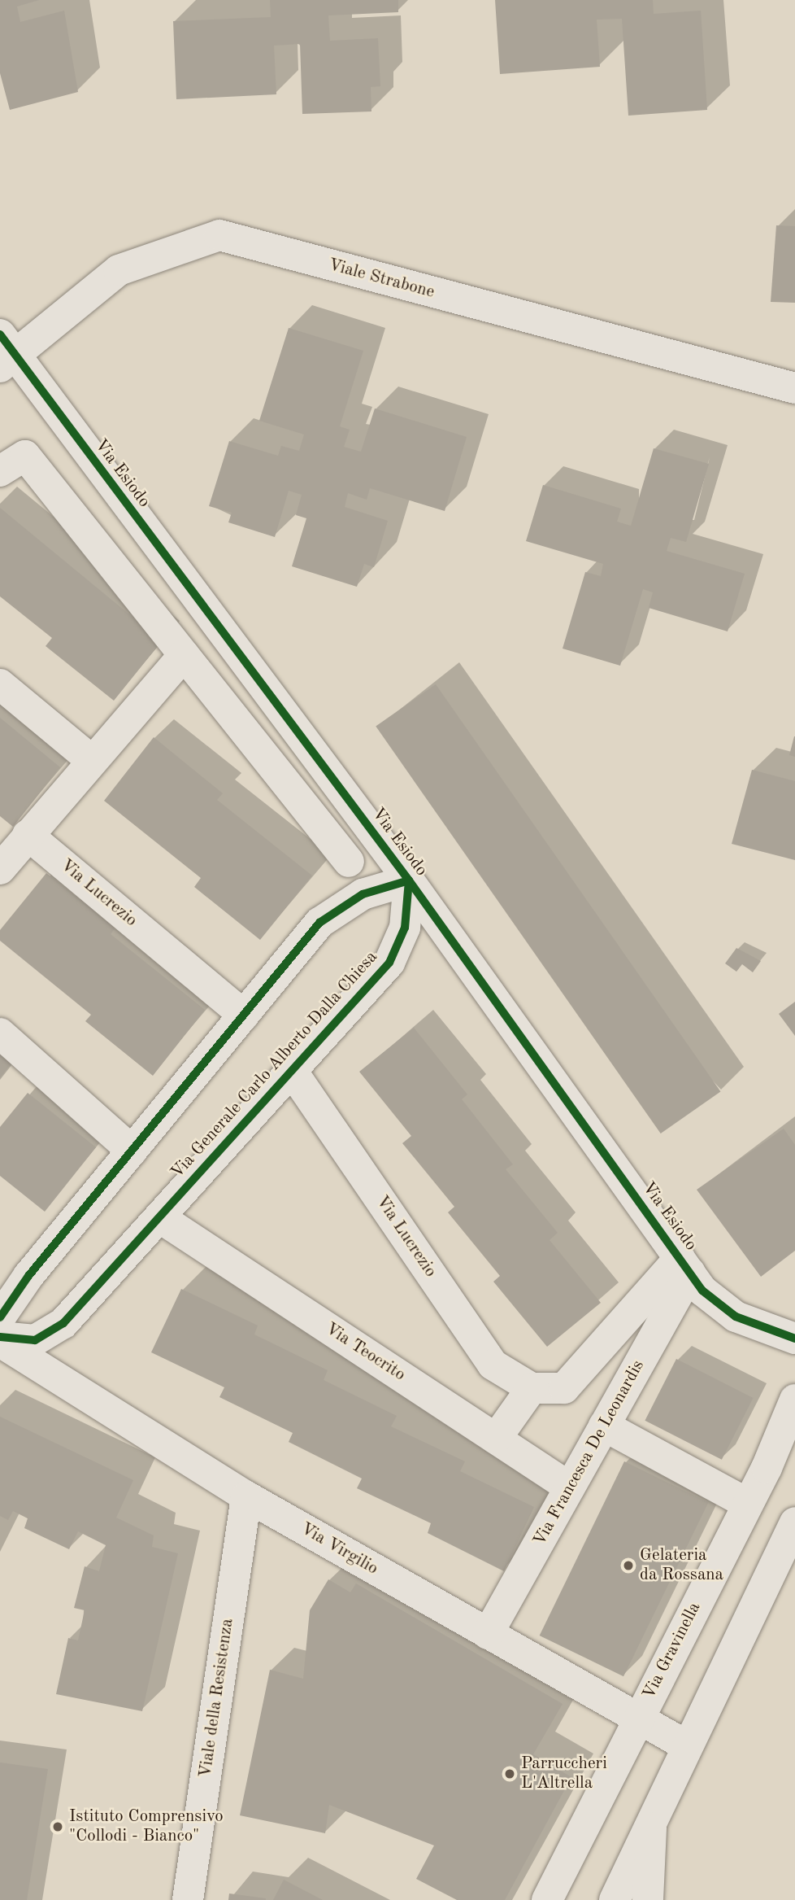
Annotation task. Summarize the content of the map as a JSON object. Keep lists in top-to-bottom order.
{
  "streets": {
    "street": [
      "Viale Strabone",
      "Via Esiodo",
      "Via Lucrezio",
      "Via Generale Carlo Alberto Dalla Chiesa",
      "Via Teocrito",
      "Via Francesca De Leonardis",
      "Via Virgilio",
      "Via Gravinella",
      "Viale della Resistenza"
    ]
  },
  "crossings": [
    ["Viale Strabone", "Via Esiodo"],
    ["Via Esiodo", "Via Generale Carlo Alberto Dalla Chiesa"],
    ["Via Esiodo", "Via Francesca De Leonardis"],
    ["Via Lucrezio", "Via Generale Carlo Alberto Dalla Chiesa"],
    ["Via Generale Carlo Alberto Dalla Chiesa", "Via Teocrito"],
    ["Via Teocrito", "Via Francesca De Leonardis"],
    ["Via Francesca De Leonardis", "Via Virgilio"],
    ["Via Virgilio", "Via Gravinella"],
    ["Via Virgilio", "Viale della Resistenza"]
  ],
  "places": ["Gelateria da Rossana", "Parruccheri L'Altrella", "Istituto Comprensivo \"Collodi - Bianco\""]
}
